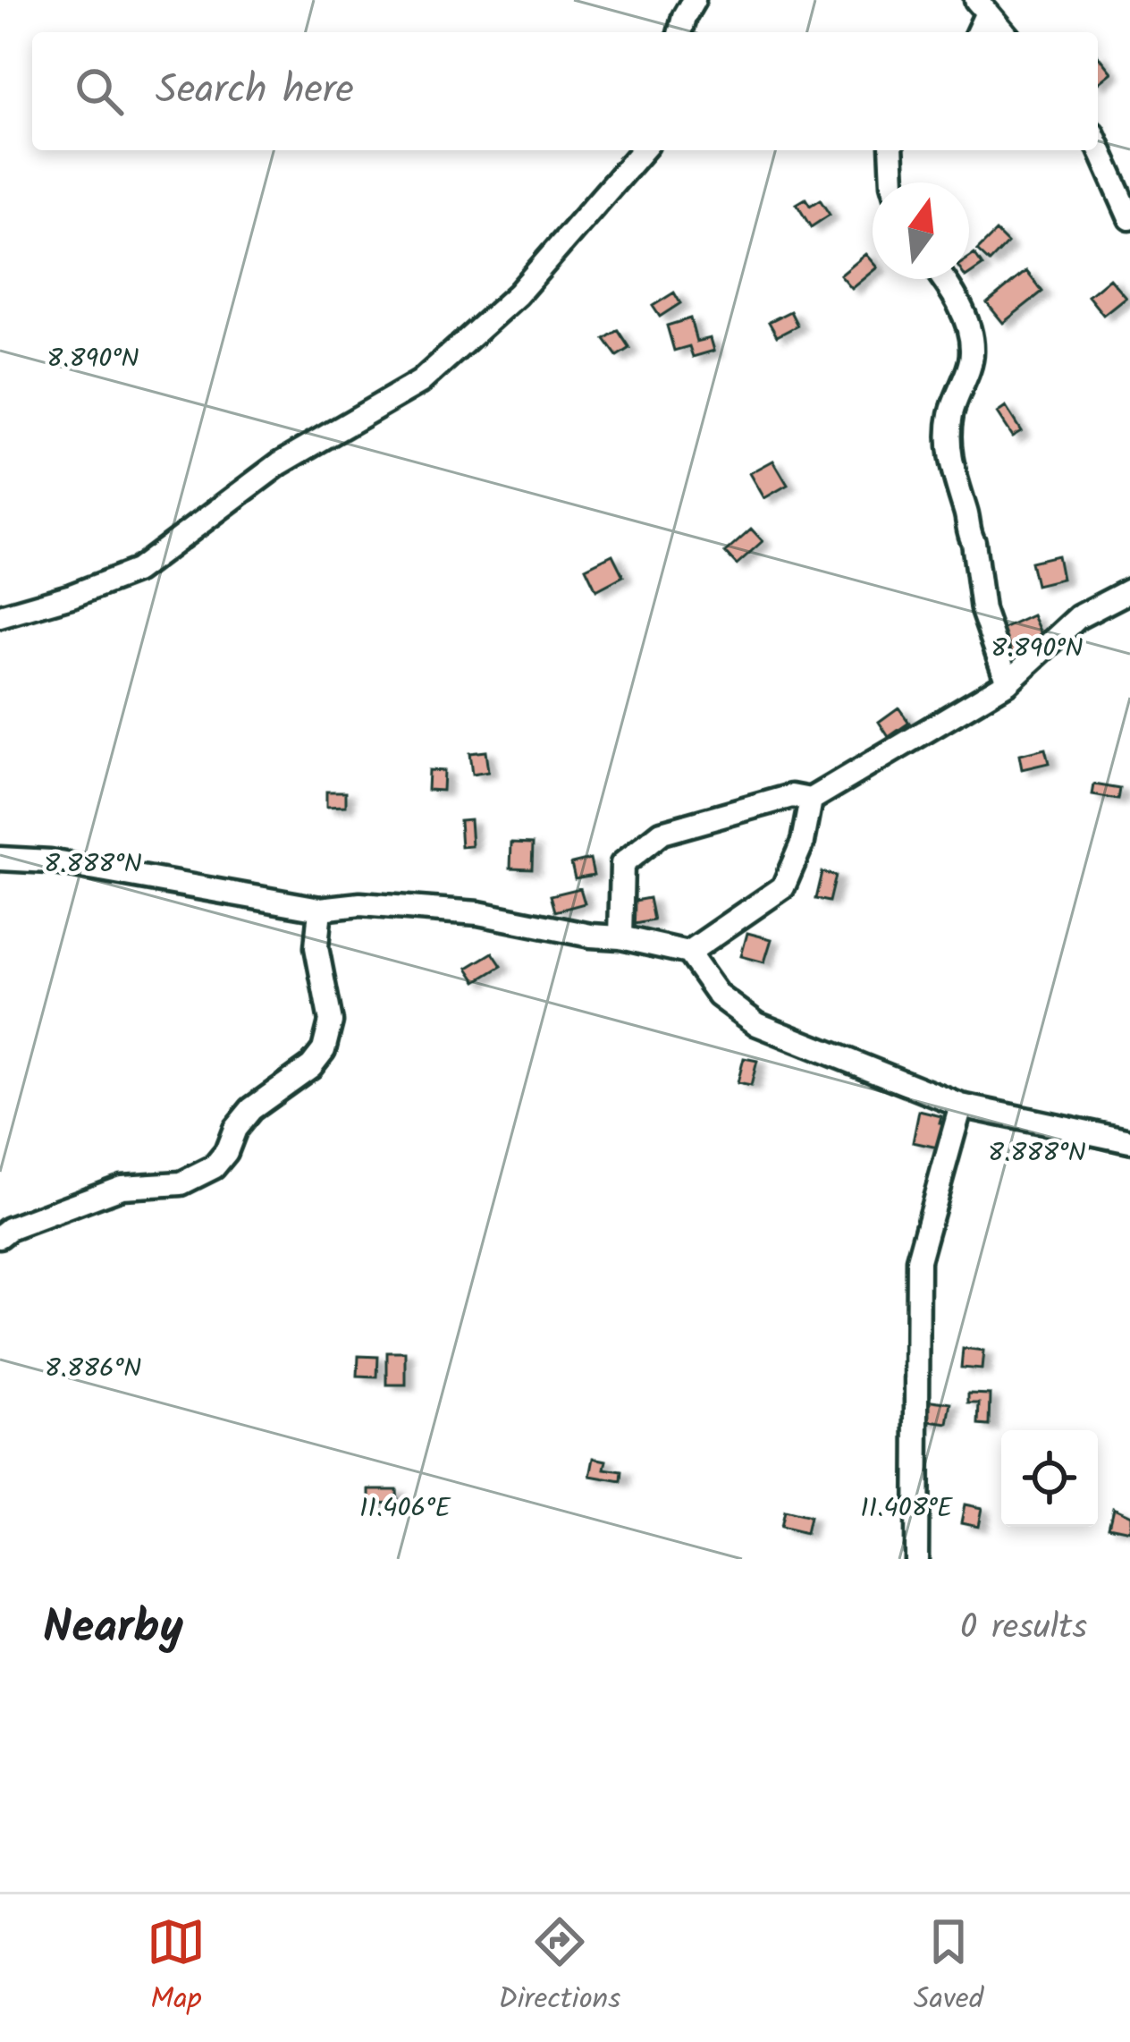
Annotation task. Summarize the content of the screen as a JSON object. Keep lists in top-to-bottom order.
{
  "north": "top",
  "page": {
    "search": "Search here",
    "heading": ["Nearby", "0 results"],
    "nav": ["Map", "Directions", "Saved"]
  },
  "coordinates": [
    "8.890°N",
    "8.888°N",
    "8.886°N",
    "11.406°E",
    "11.408°E"
  ]
}
